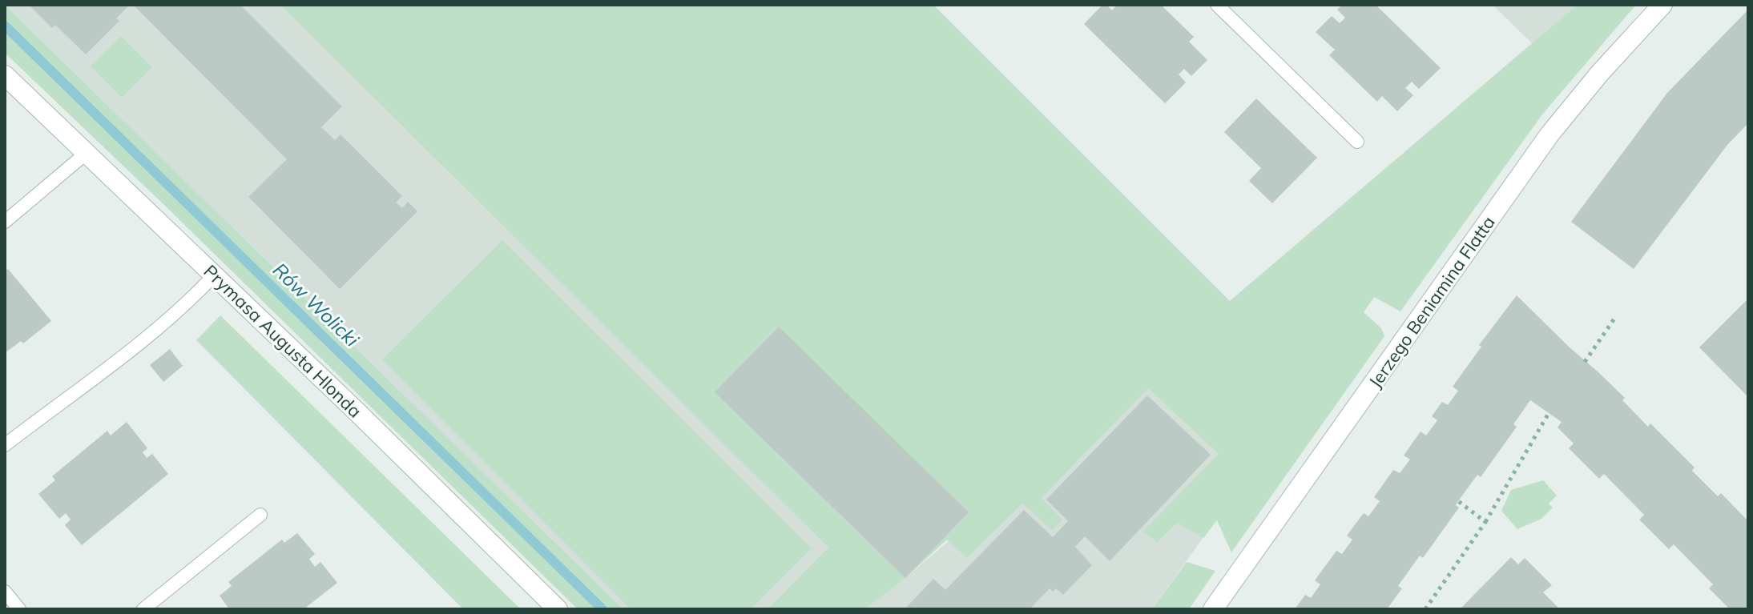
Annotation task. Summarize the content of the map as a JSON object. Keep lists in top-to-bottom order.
{
  "streets": {
    "street": ["Jerzego Beniamina Flatta", "Prymasa Augusta Hlonda"]
  },
  "water": ["Rów Wolicki"]
}
